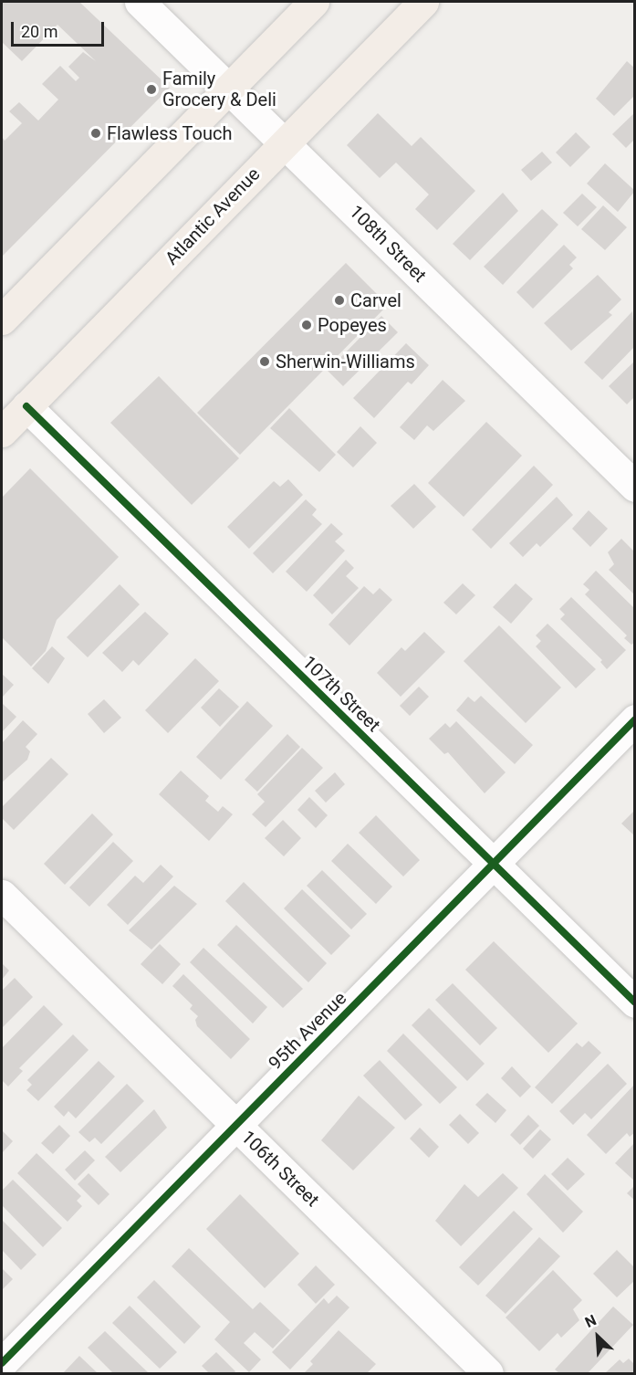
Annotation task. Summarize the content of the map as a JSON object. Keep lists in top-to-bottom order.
{
  "streets": {
    "main road": ["Atlantic Avenue"],
    "street": [
      "108th Street",
      "107th Street",
      "95th Avenue",
      "106th Street"
    ]
  },
  "crossings": [
    ["Atlantic Avenue", "108th Street"],
    ["Atlantic Avenue", "107th Street"],
    ["107th Street", "95th Avenue"],
    ["95th Avenue", "106th Street"]
  ],
  "places": [
    "Family Grocery & Deli",
    "Flawless Touch",
    "Carvel",
    "Popeyes",
    "Sherwin-Williams"
  ],
  "scale_bar": "20 m",
  "north": "top left"
}
